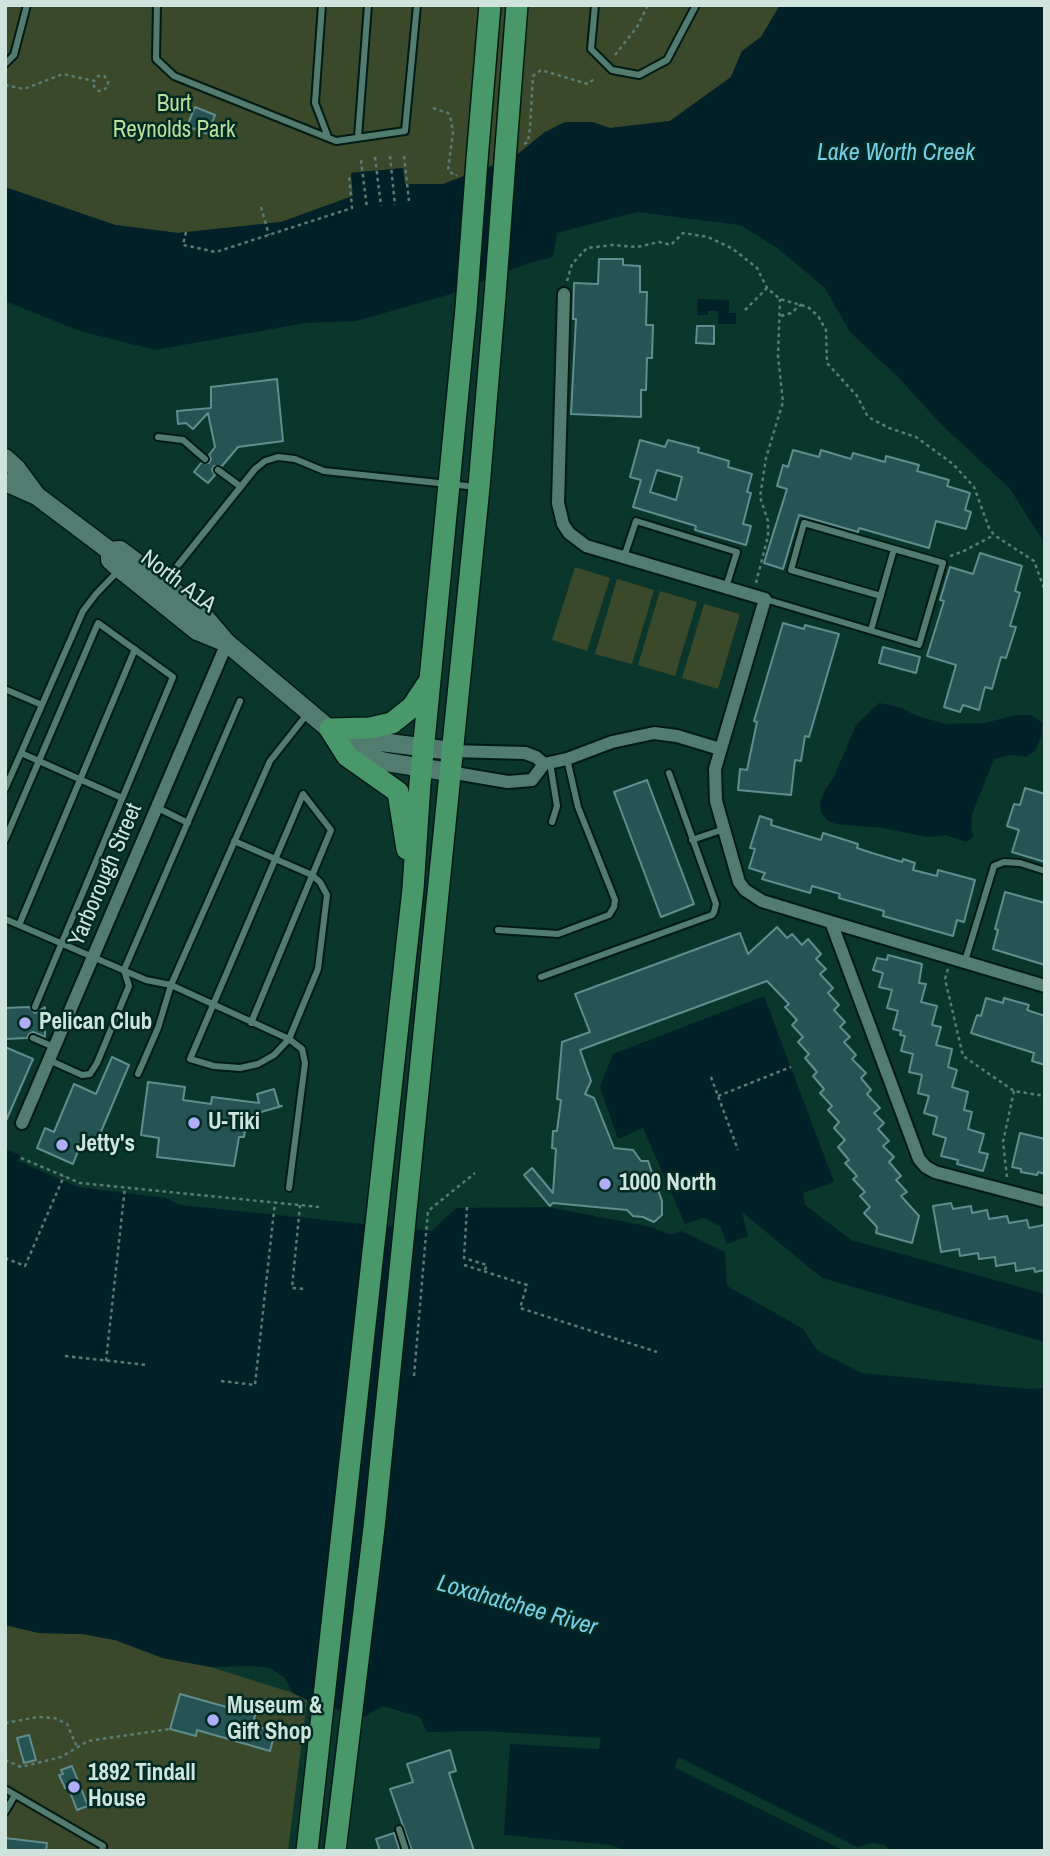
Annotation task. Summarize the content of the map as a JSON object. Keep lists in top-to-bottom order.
{
  "streets": {
    "street": ["North A1A", "Yarborough Street"]
  },
  "crossings": [
    ["North A1A", "Yarborough Street"]
  ],
  "water": ["Lake Worth Creek", "Loxahatchee River"],
  "parks": ["Burt Reynolds Park"],
  "places": [
    "Pelican Club",
    "U-Tiki",
    "Jetty's",
    "1000 North",
    "Museum & Gift Shop",
    "1892 Tindall House"
  ]
}
